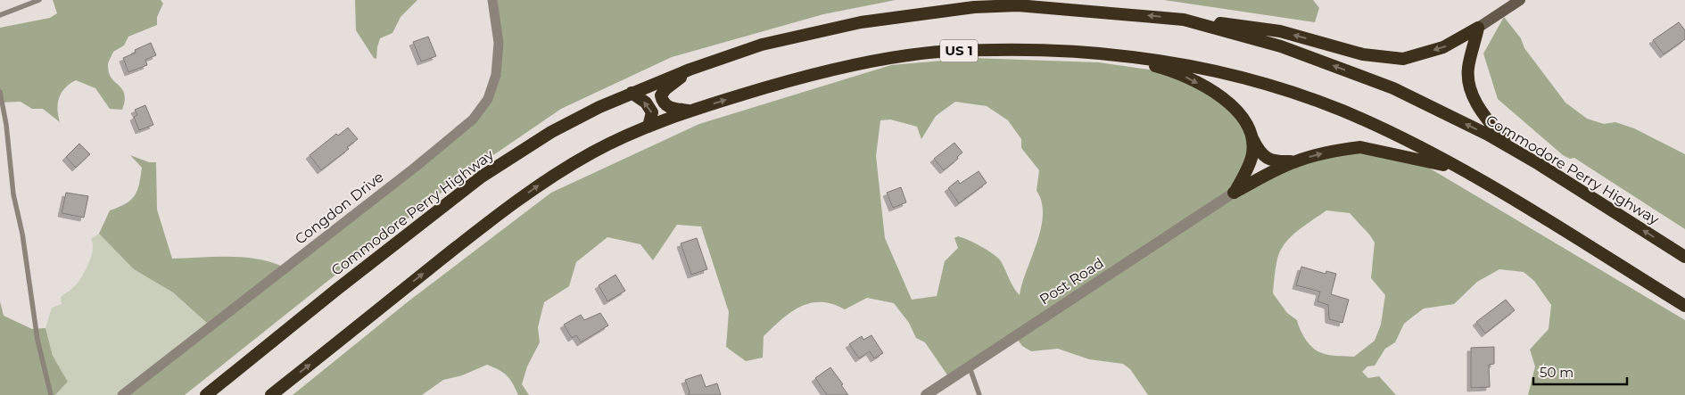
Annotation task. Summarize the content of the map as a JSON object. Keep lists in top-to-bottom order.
{
  "streets": {
    "highway": ["US 1", "Commodore Perry Highway"],
    "street": ["Congdon Drive", "Post Road"]
  },
  "scale_bar": "50 m"
}
